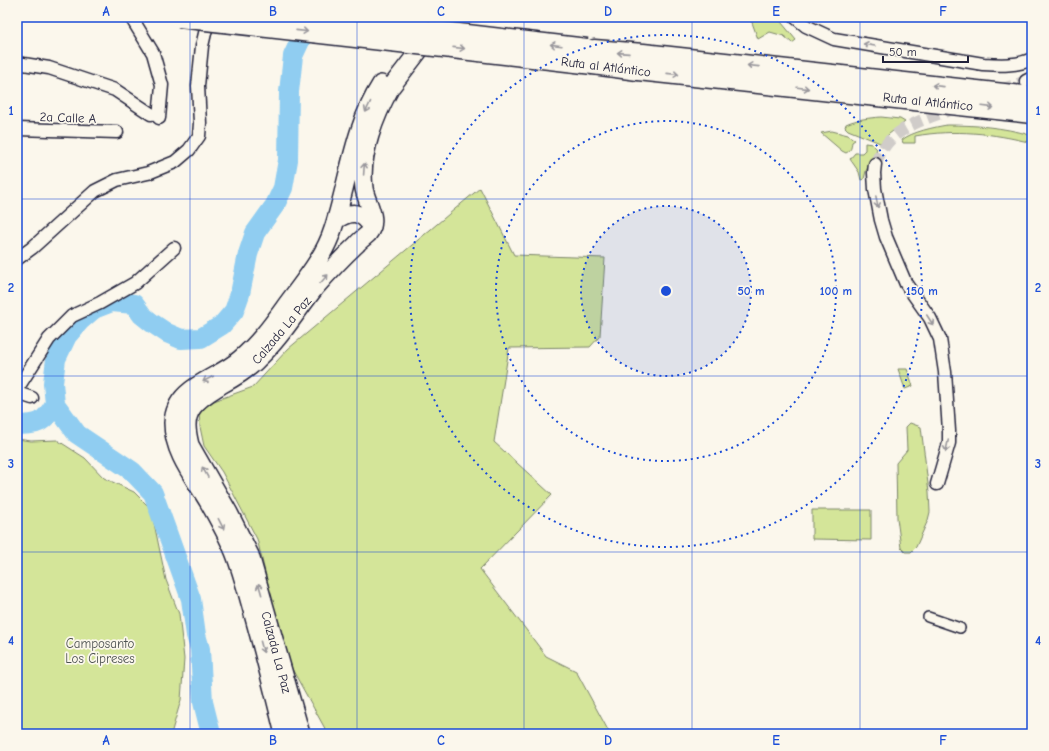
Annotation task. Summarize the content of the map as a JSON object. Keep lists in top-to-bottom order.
{
  "streets": {
    "highway": ["Ruta al Atlántico"],
    "main road": ["Calzada La Paz"],
    "street": ["2a Calle A"]
  },
  "parks": ["Camposanto Los Cipreses"],
  "scale_bar": "50 m",
  "grid": {
    "columns": [
      "A",
      "B",
      "C",
      "D",
      "E",
      "F"
    ],
    "rows": [
      "1",
      "2",
      "3",
      "4"
    ]
  },
  "rings": ["50 m", "100 m", "150 m"]
}
